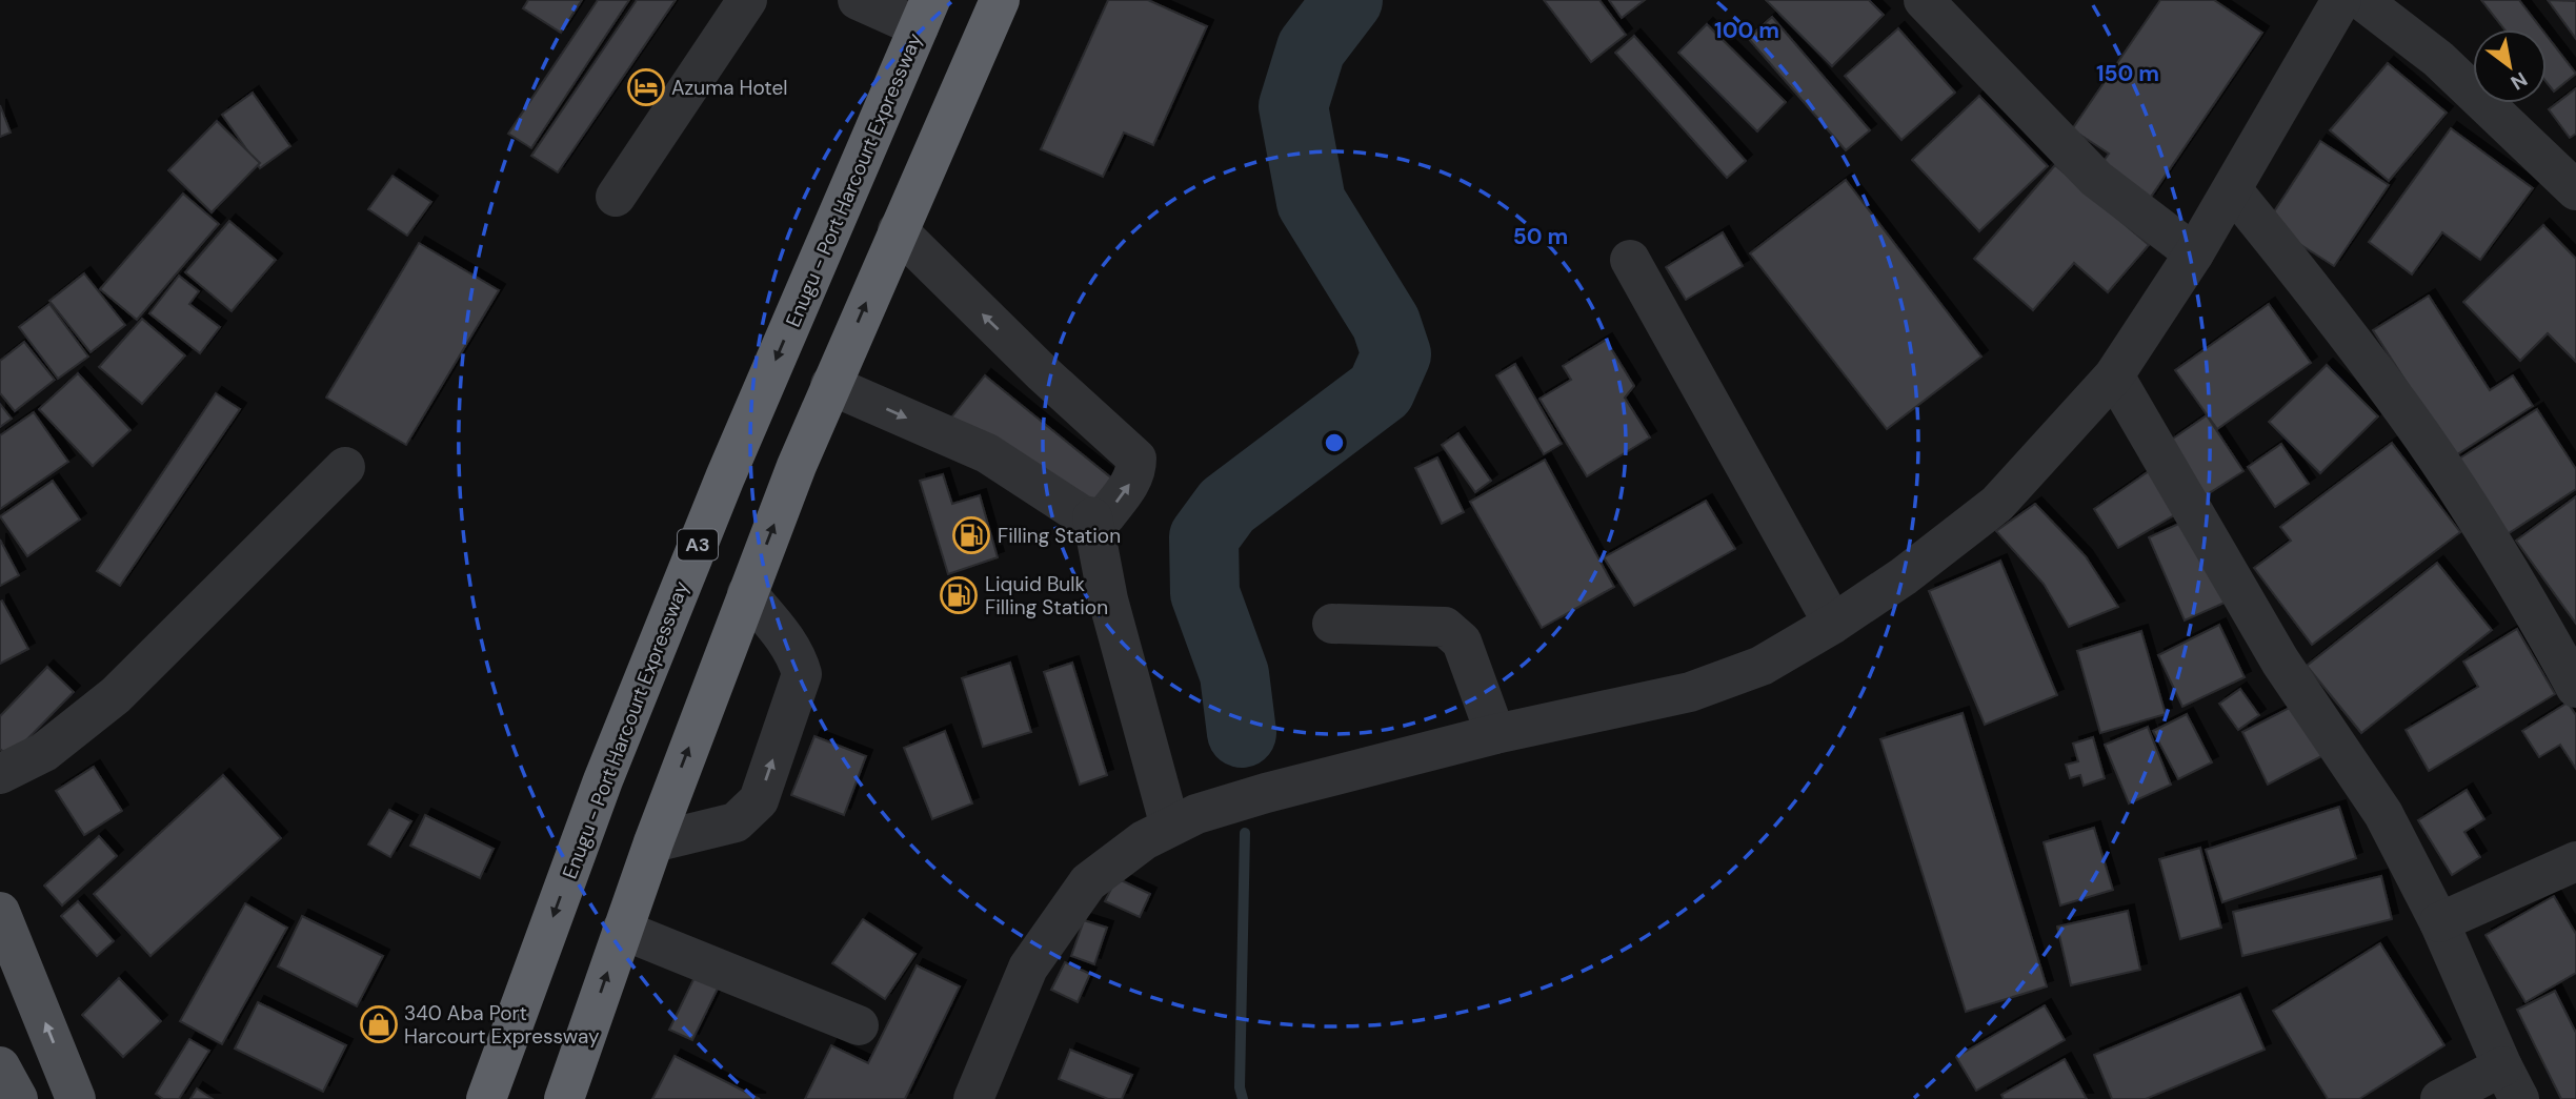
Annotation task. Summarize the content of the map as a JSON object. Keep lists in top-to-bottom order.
{
  "streets": {
    "highway": ["Enugu - Port Harcourt Expressway", "A3"]
  },
  "places": {
    "hotel": ["Azuma Hotel"],
    "fuel station": ["Filling Station", "Liquid Bulk Filling Station"],
    "shop": ["340 Aba Port Harcourt Expressway"]
  },
  "north": "bottom right",
  "rings": ["100 m", "150 m", "50 m"]
}
